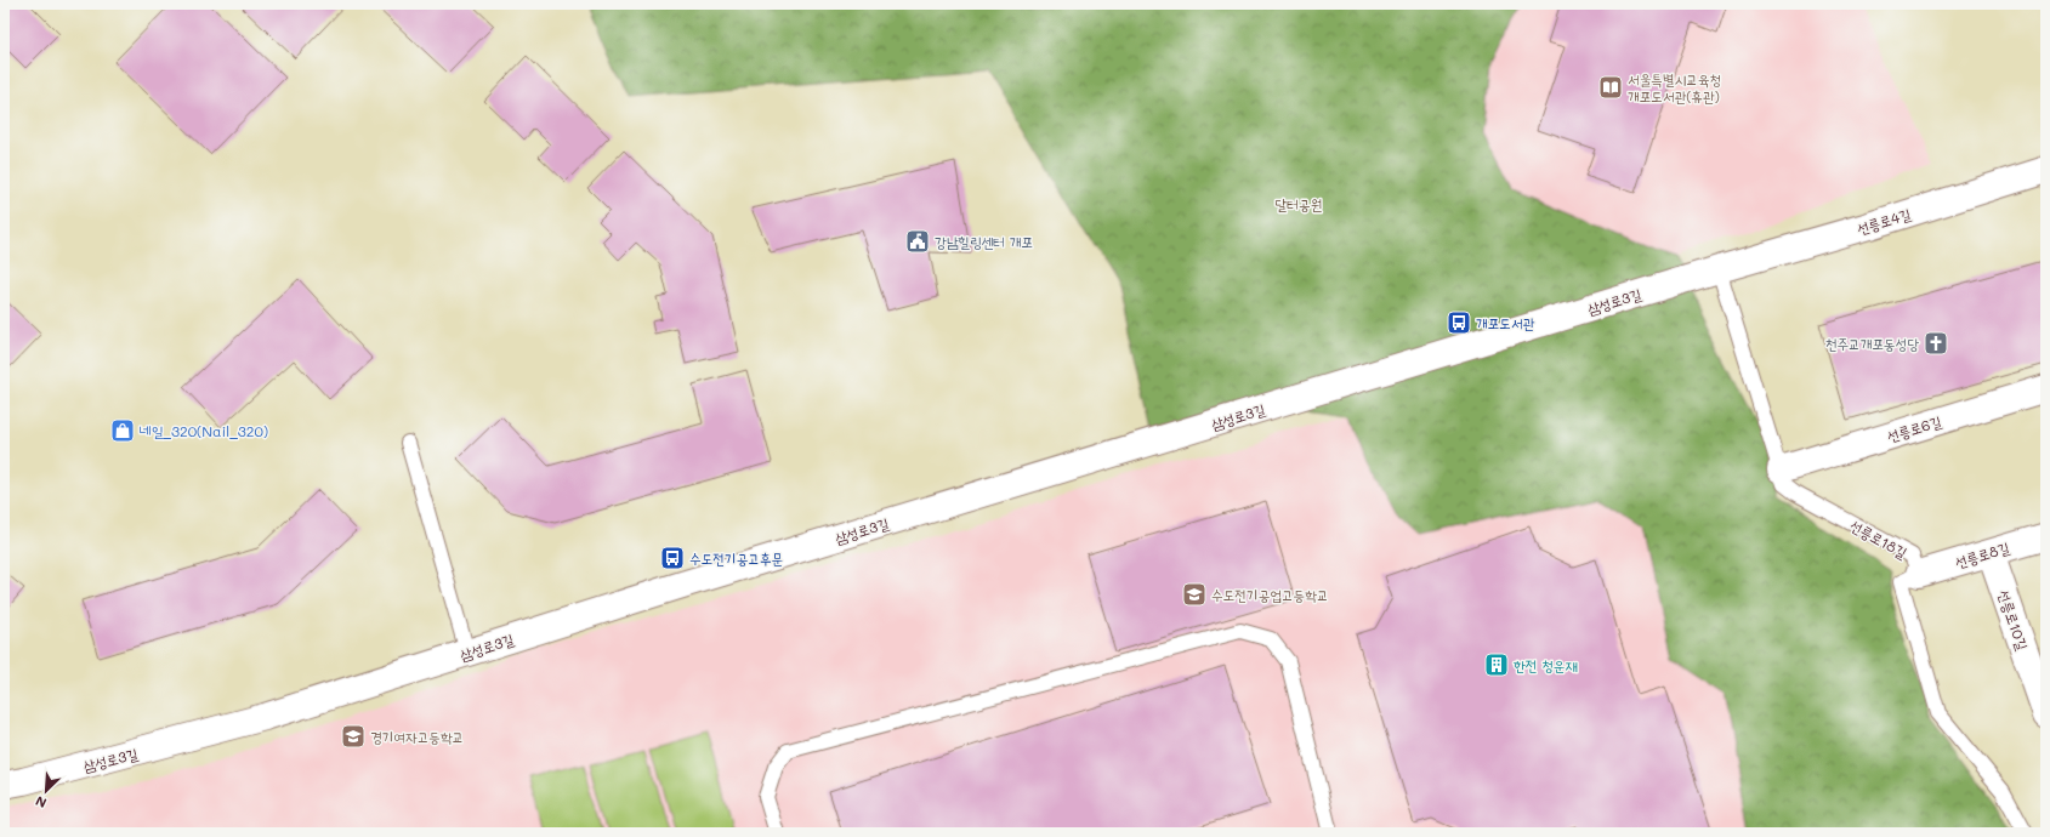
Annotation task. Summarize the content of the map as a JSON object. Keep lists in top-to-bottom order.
{
  "streets": {
    "street": [
      "선릉로4길",
      "삼성로3길",
      "선릉로6길",
      "선릉로8길",
      "선릉로10길"
    ],
    "lane": ["선릉로18길"]
  },
  "crossings": [
    ["선릉로4길", "삼성로3길"],
    ["선릉로4길", "선릉로18길"],
    ["삼성로3길", "선릉로18길"],
    ["선릉로6길", "선릉로18길"],
    ["선릉로18길", "선릉로8길"],
    ["선릉로8길", "선릉로10길"]
  ],
  "parks": ["달터공원"],
  "places": {
    "library": ["서울특별시교육청 개포도서관(휴관)"],
    "public building": ["강남힐링센터 개포"],
    "bus stop": ["개포도서관", "수도전기공고후문"],
    "church": ["천주교개포동성당"],
    "shop": ["네일_320(Nail_320)"],
    "school or university": ["수도전기공업고등학교", "경기여자고등학교"],
    "building": ["한전 청운재"]
  },
  "north": "bottom left"
}
